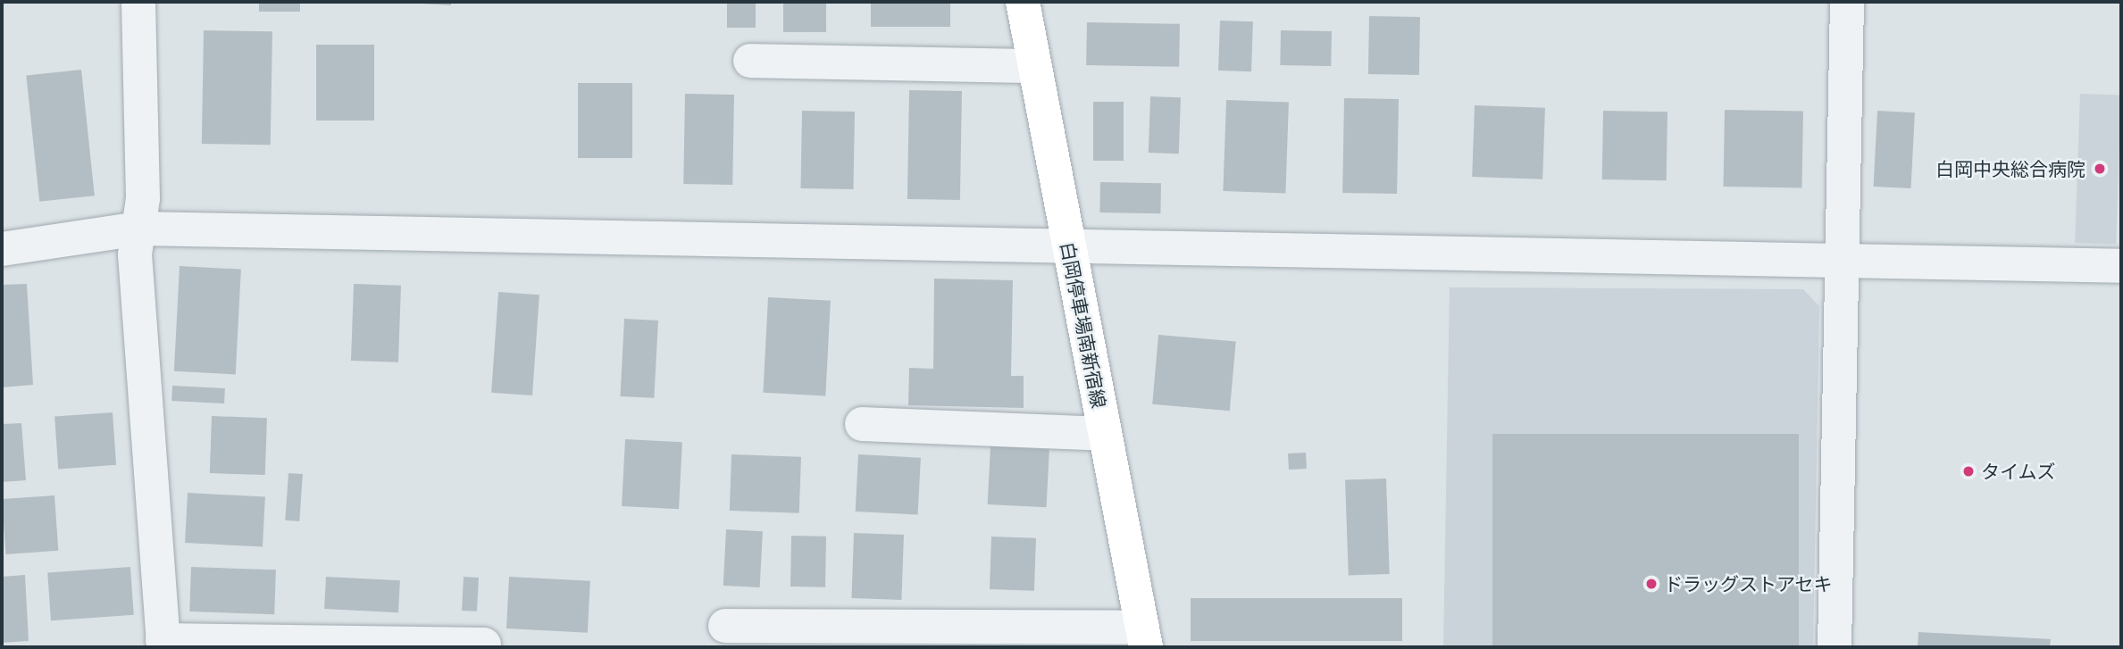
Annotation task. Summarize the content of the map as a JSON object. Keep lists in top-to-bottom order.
{
  "streets": {
    "main road": ["白岡停車場南新宿線"]
  },
  "places": ["白岡中央総合病院", "タイムズ", "ドラッグストアセキ"]
}
